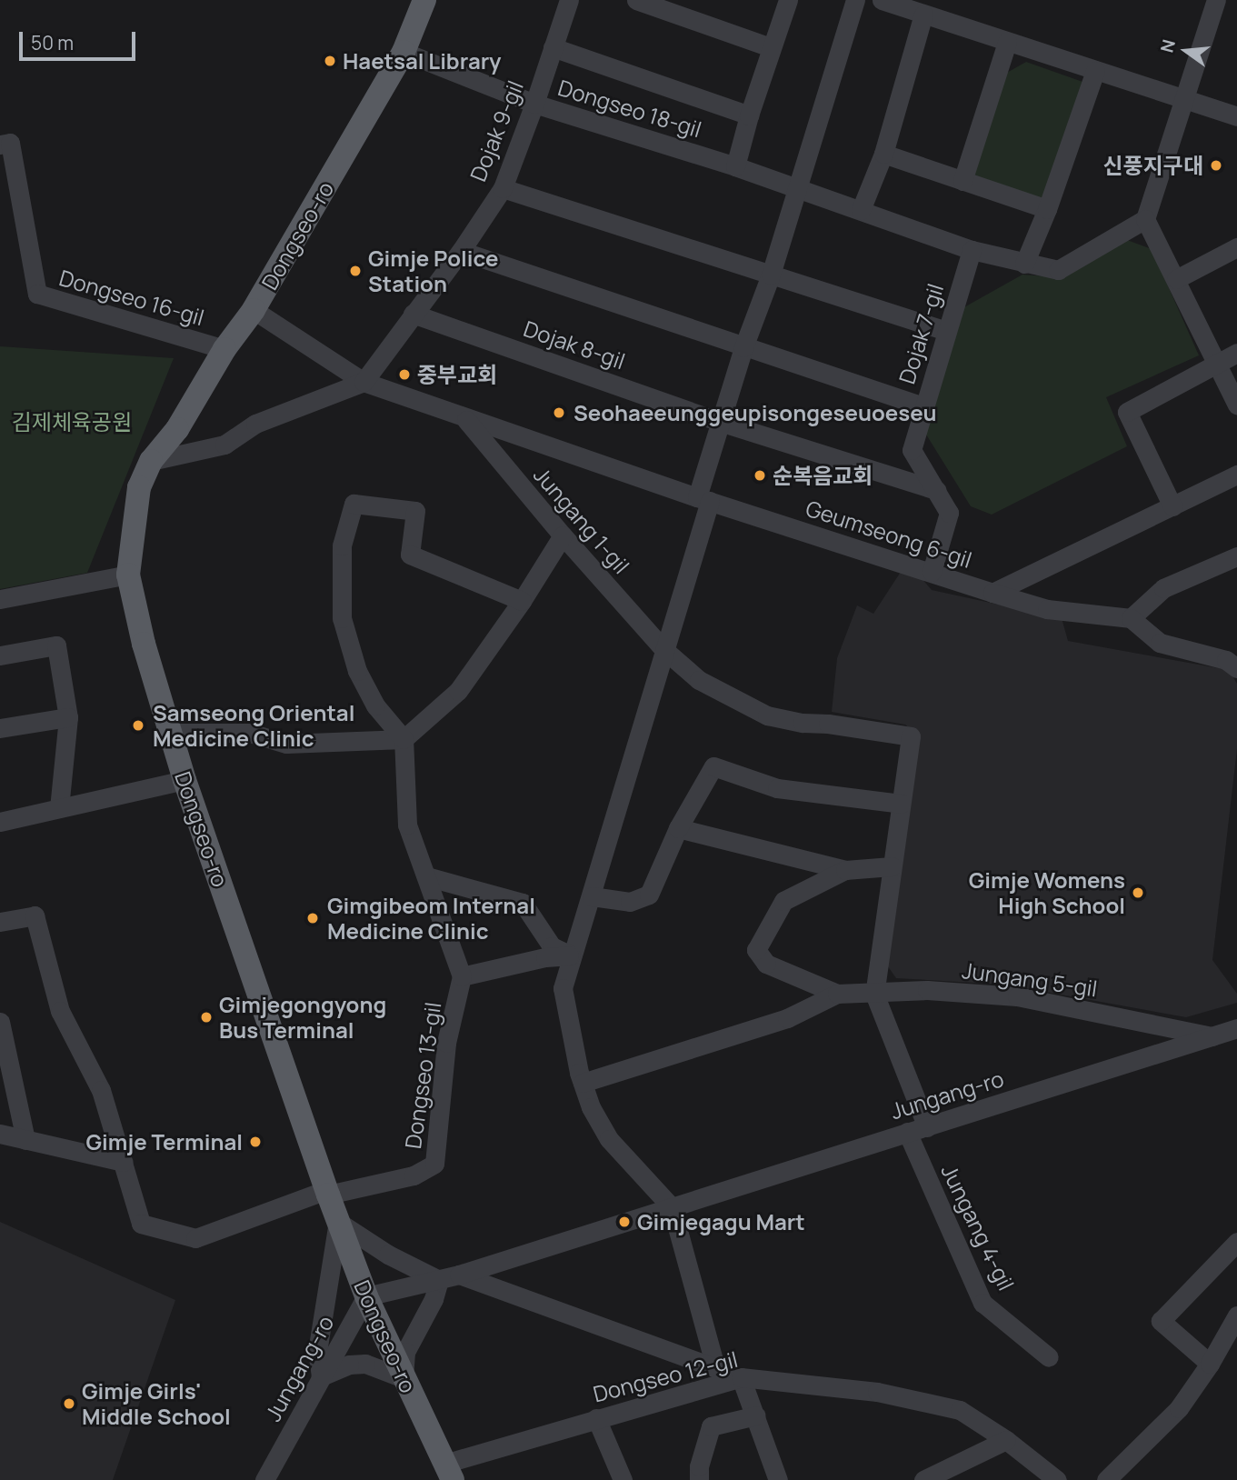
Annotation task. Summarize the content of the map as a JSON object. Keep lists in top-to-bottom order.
{
  "streets": {
    "main road": ["Dongseo-ro"],
    "street": [
      "Dongseo 18-gil",
      "Dojak 9-gil",
      "Dongseo 16-gil",
      "Dojak 7-gil",
      "Dojak 8-gil",
      "Jungang 1-gil",
      "Geumseong 6-gil",
      "Jungang 5-gil",
      "Dongseo 13-gil",
      "Jungang-ro",
      "Jungang 4-gil",
      "Dongseo 12-gil"
    ]
  },
  "crossings": [
    ["Dongseo 18-gil", "Dojak 9-gil"],
    ["Dongseo 18-gil", "Dongseo-ro"],
    ["Dojak 9-gil", "Dojak 8-gil"],
    ["Dojak 9-gil", "Geumseong 6-gil"],
    ["Dongseo-ro", "Dongseo 16-gil"],
    ["Dongseo-ro", "Geumseong 6-gil"],
    ["Dongseo-ro", "Dongseo 13-gil"],
    ["Dongseo-ro", "Jungang-ro"],
    ["Dongseo-ro", "Dongseo 12-gil"],
    ["Dojak 7-gil", "Dojak 8-gil"],
    ["Dojak 7-gil", "Geumseong 6-gil"],
    ["Jungang 1-gil", "Geumseong 6-gil"],
    ["Jungang 5-gil", "Jungang-ro"],
    ["Jungang-ro", "Jungang 4-gil"]
  ],
  "parks": ["김제체육공원"],
  "places": [
    "Haetsal Library",
    "신풍지구대",
    "Gimje Police Station",
    "중부교회",
    "Seohaeeunggeupisongeseuoeseu",
    "순복음교회",
    "Samseong Oriental Medicine Clinic",
    "Gimje Womens High School",
    "Gimgibeom Internal Medicine Clinic",
    "Gimjegongyong Bus Terminal",
    "Gimje Terminal",
    "Gimjegagu Mart",
    "Gimje Girls' Middle School"
  ],
  "scale_bar": "50 m",
  "north": "left"
}
